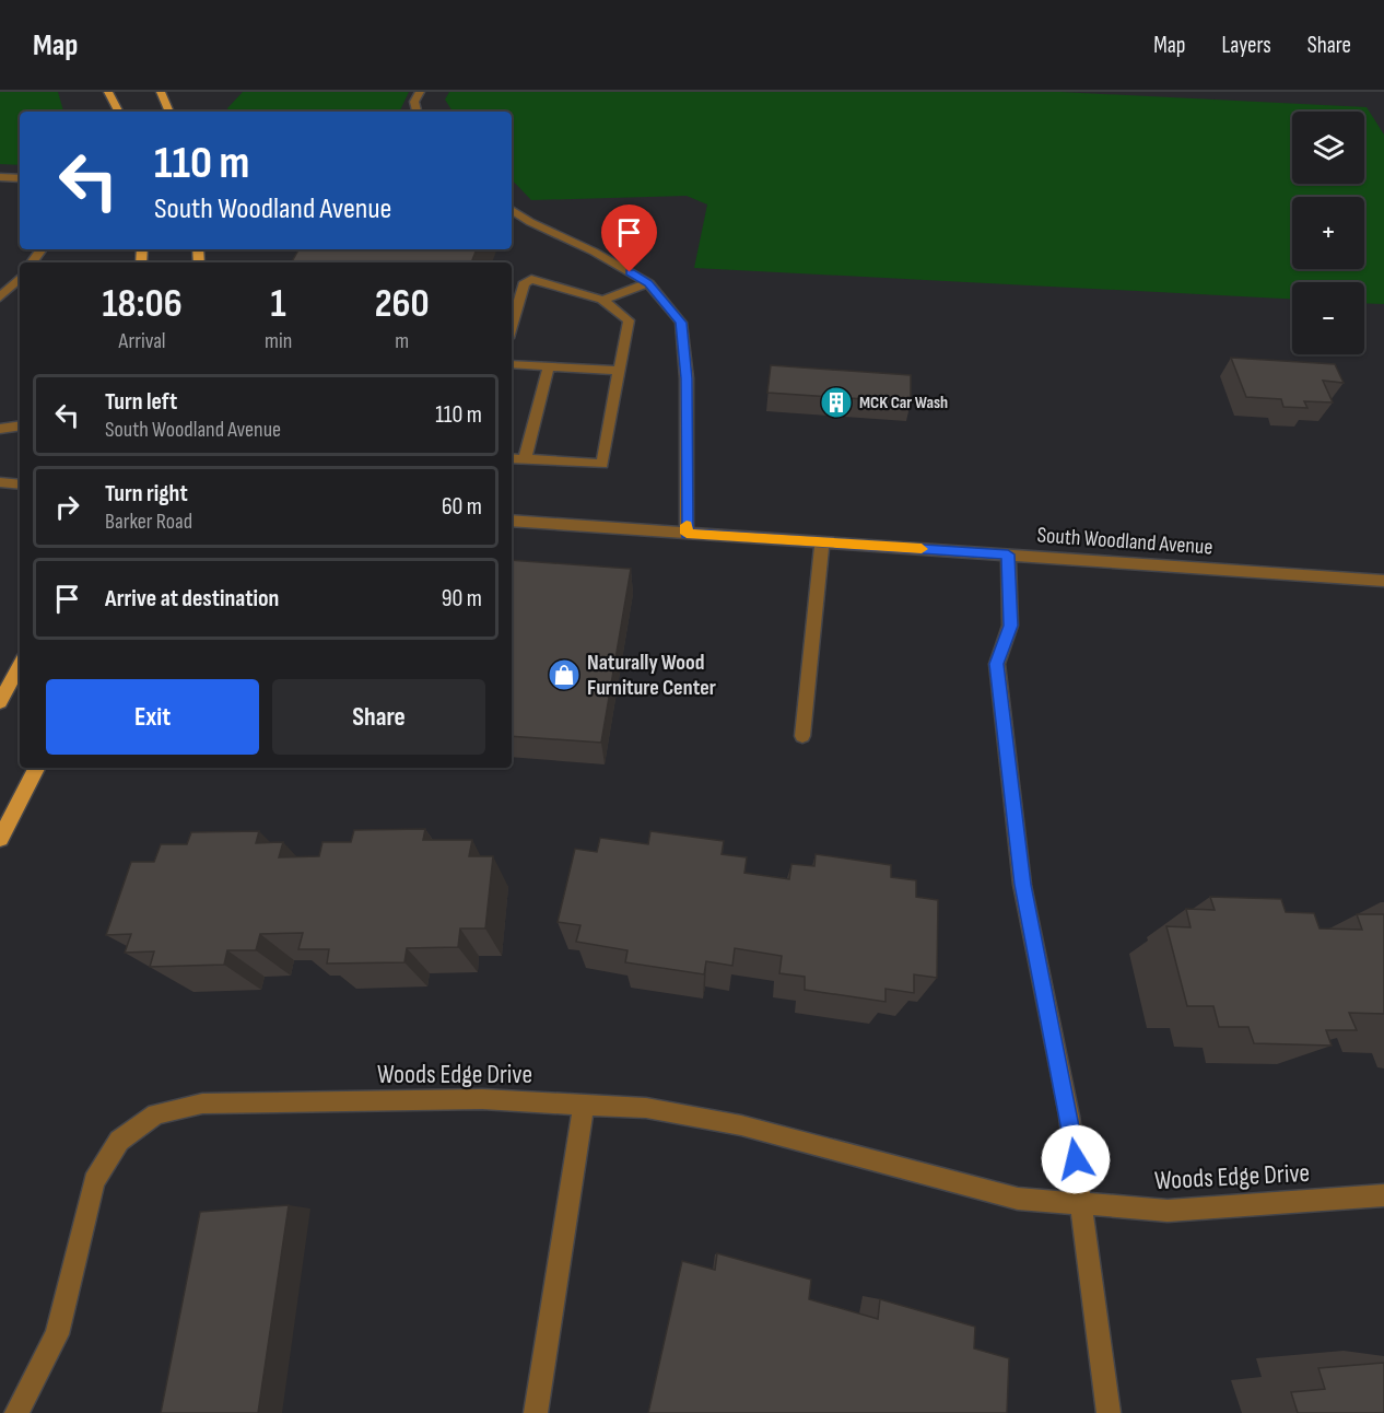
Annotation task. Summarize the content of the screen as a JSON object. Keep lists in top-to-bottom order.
{
  "streets": {
    "street": ["South Woodland Avenue", "Woods Edge Drive"]
  },
  "places": {
    "building": ["MCK Car Wash"],
    "shop": ["Naturally Wood Furniture Center"]
  },
  "page": {
    "header": "Map",
    "nav": ["Map", "Layers", "Share"],
    "map_buttons": ["+", "−"],
    "turn": ["110 m", "South Woodland Avenue"],
    "eta": [
      "18:06",
      "Arrival",
      "1",
      "min",
      "260",
      "m"
    ],
    "list": [
      {
        "name": "Turn left",
        "note": "South Woodland Avenue",
        "value": "110 m"
      },
      {
        "name": "Turn right",
        "note": "Barker Road",
        "value": "60 m"
      },
      {
        "name": "Arrive at destination",
        "value": "90 m"
      }
    ],
    "buttons": ["Exit", "Share"]
  }
}
